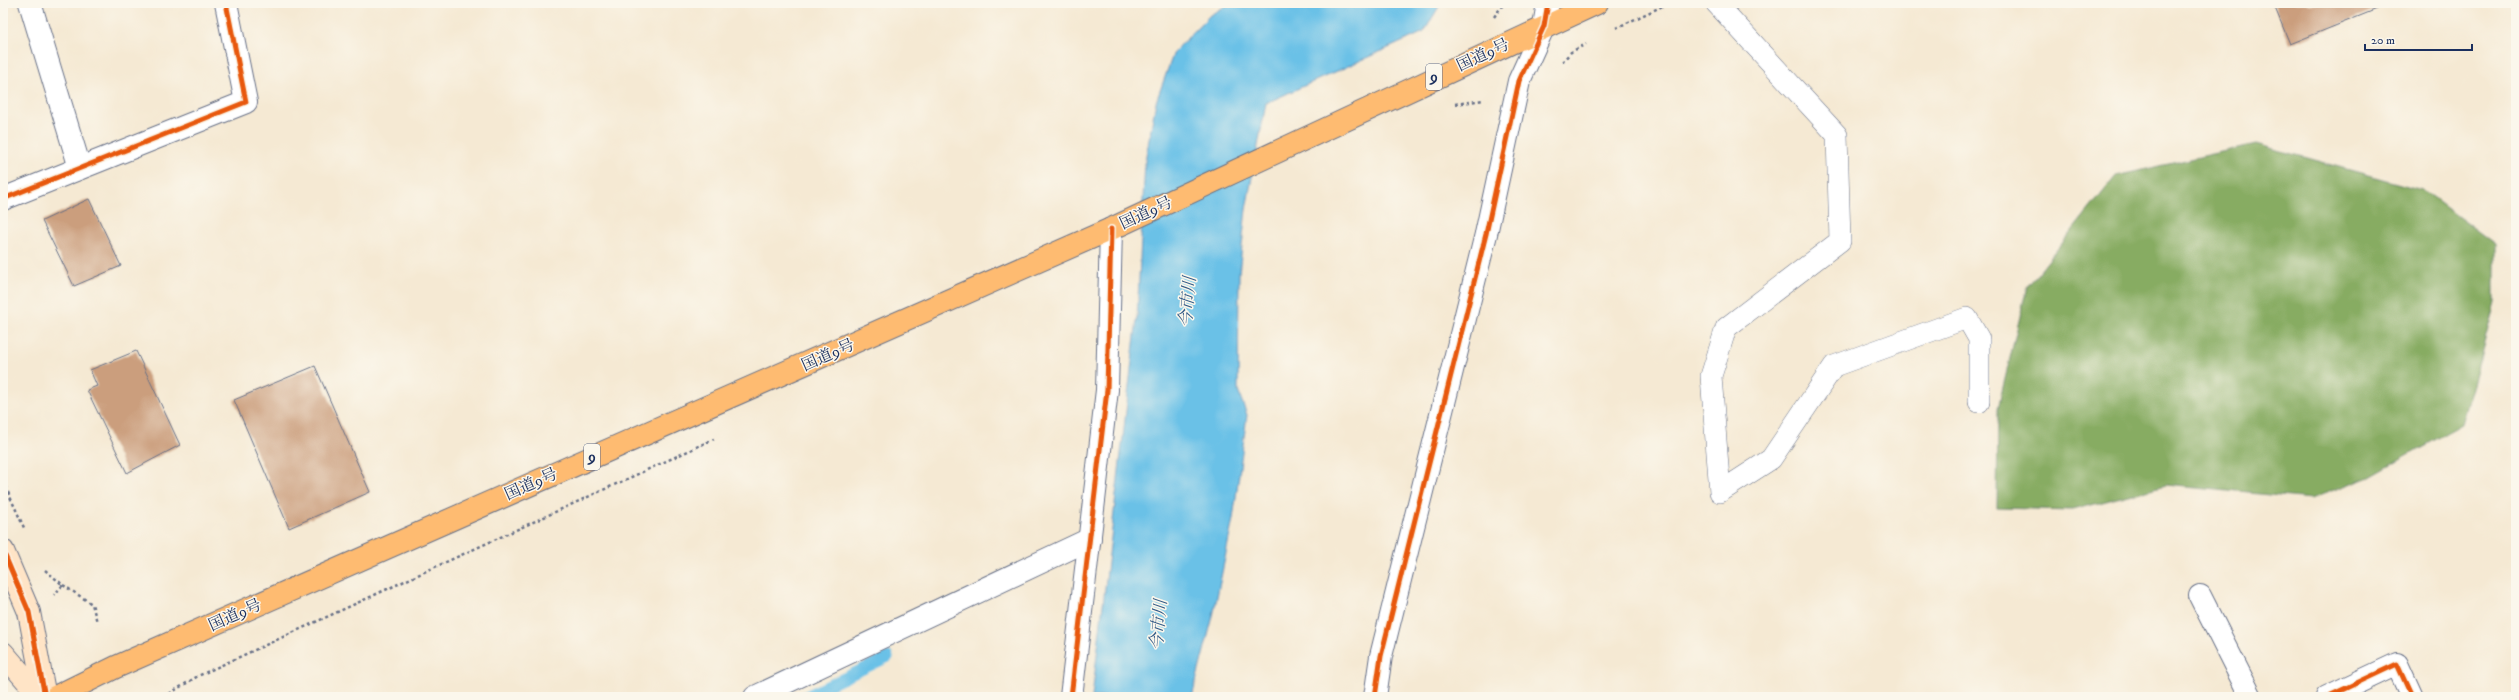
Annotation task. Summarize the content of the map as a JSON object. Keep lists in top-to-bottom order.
{
  "streets": {
    "highway": ["国道9号", "9"]
  },
  "water": ["今市川"],
  "scale_bar": "20 m"
}
